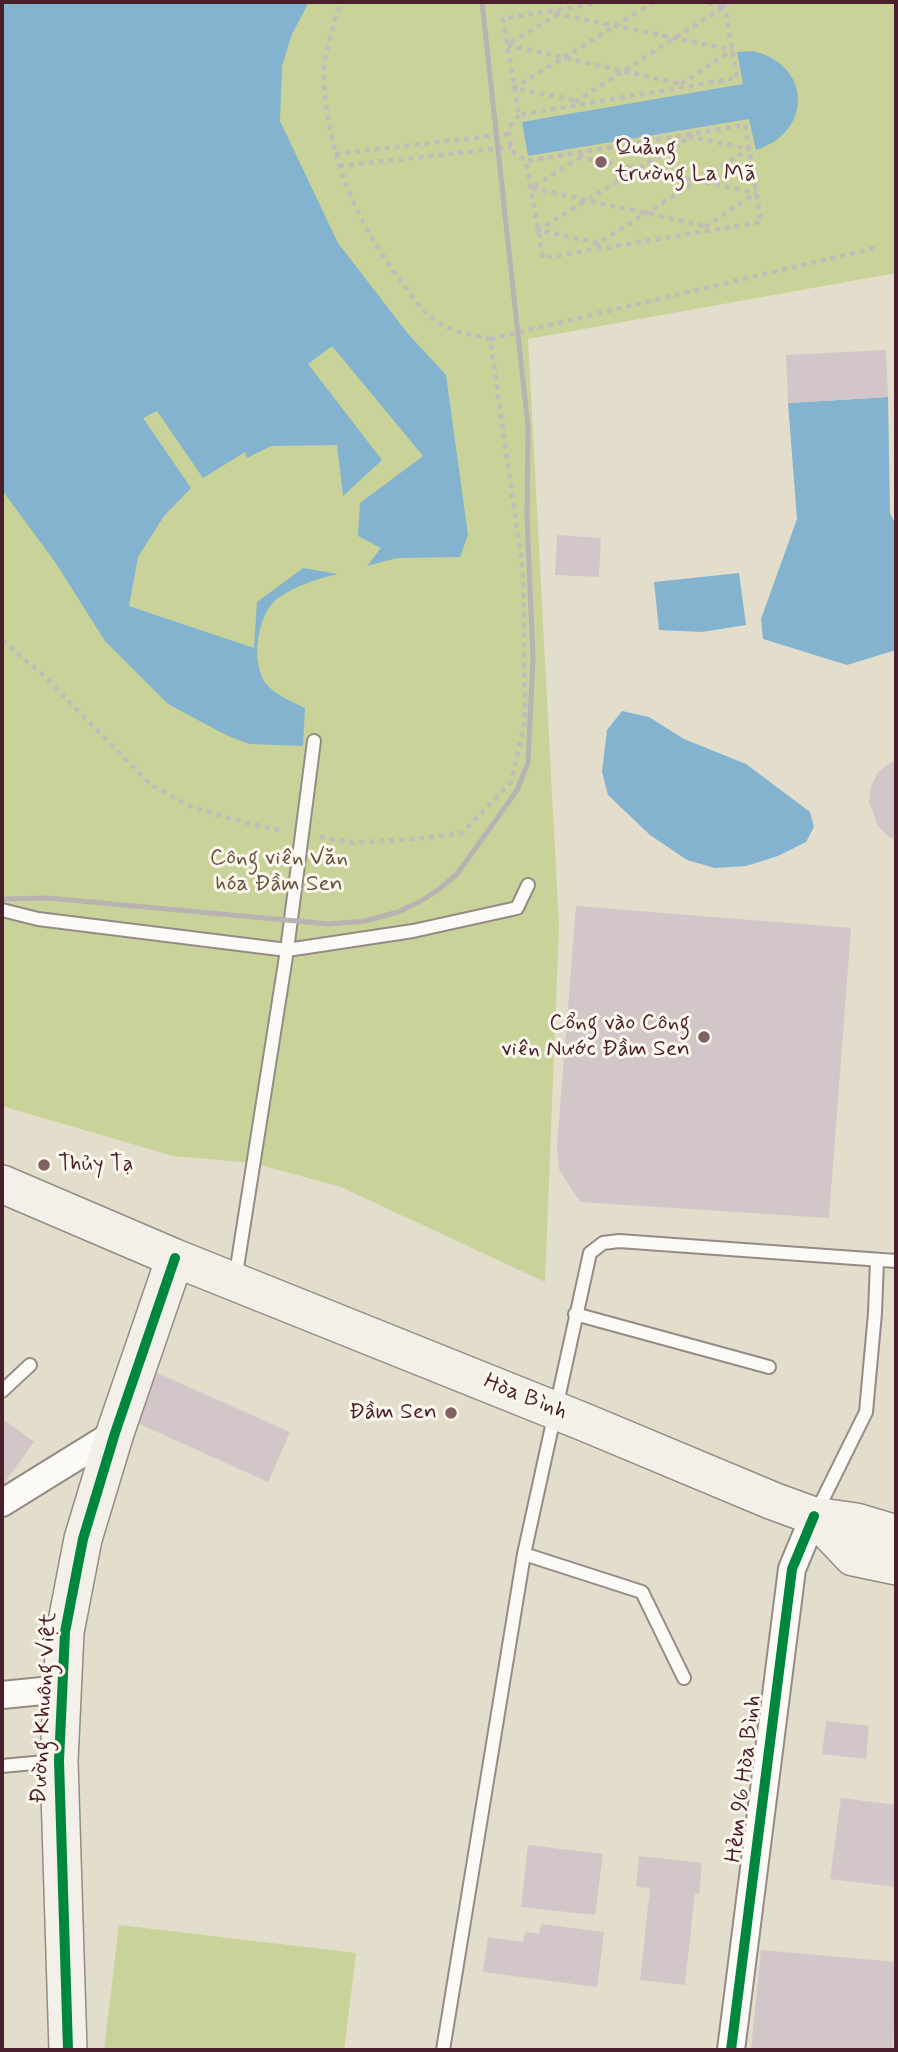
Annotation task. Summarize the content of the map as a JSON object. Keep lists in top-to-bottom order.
{
  "streets": {
    "main road": ["Hòa Bình", "Đường Khuông Việt"],
    "street": ["Hẻm 96 Hòa Bình"]
  },
  "crossings": [
    ["Hòa Bình", "Đường Khuông Việt"],
    ["Hòa Bình", "Hẻm 96 Hòa Bình"]
  ],
  "parks": ["Công viên Văn hóa Đầm Sen"],
  "places": [
    "Quảng trường La Mã",
    "Cổng vào Công viên Nước Đầm Sen",
    "Thủy Tạ",
    "Đầm Sen"
  ]
}
